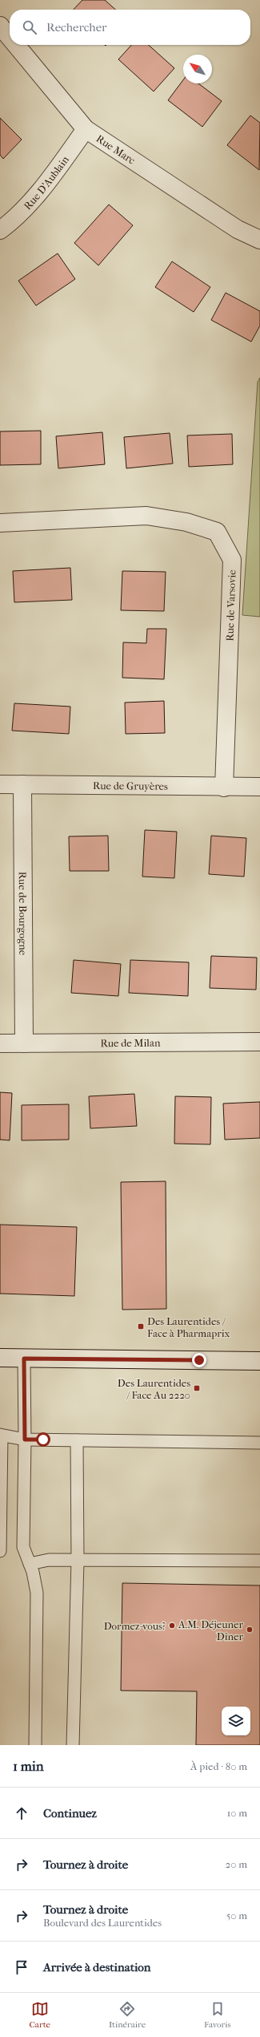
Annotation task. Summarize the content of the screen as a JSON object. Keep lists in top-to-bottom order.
{
  "streets": {
    "street": [
      "Rue Marc",
      "Rue D'Aublain",
      "Rue de Varsovie",
      "Rue de Gruyères",
      "Rue de Bourgogne",
      "Rue de Milan"
    ]
  },
  "crossings": [
    ["Rue Marc", "Rue D'Aublain"],
    ["Rue de Varsovie", "Rue de Gruyères"],
    ["Rue de Gruyères", "Rue de Bourgogne"],
    ["Rue de Bourgogne", "Rue de Milan"]
  ],
  "places": {
    "transit": ["Des Laurentides / Face à Pharmaprix", "Des Laurentides / Face Au 2220"],
    "other": ["Dormez-vous?", "A.M. Déjeuner Dîner"]
  },
  "north": "top left",
  "page": {
    "search": "Rechercher",
    "heading": ["1 min", "À pied · 80 m"],
    "list": [
      ["Continuez", "10 m"],
      ["Tournez à droite", "20 m"],
      ["Tournez à droite", "Boulevard des Laurentides", "50 m"],
      "Arrivée à destination"
    ],
    "nav": ["Carte", "Itinéraire", "Favoris"]
  }
}
